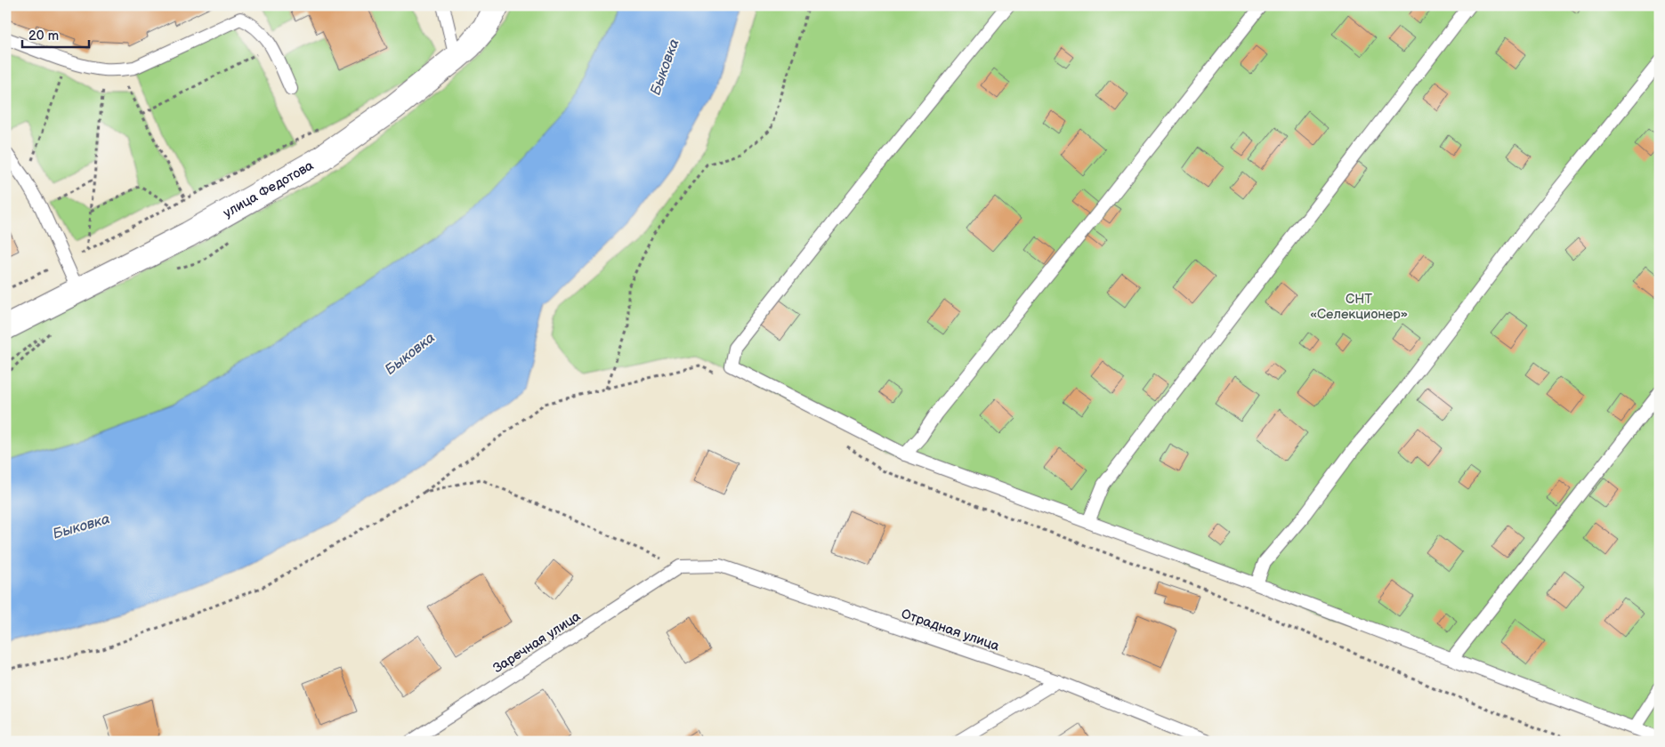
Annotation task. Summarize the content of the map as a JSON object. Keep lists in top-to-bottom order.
{
  "streets": {
    "street": ["улица Федотова"],
    "lane": ["Отрадная улица", "Заречная улица"]
  },
  "crossings": [
    ["Отрадная улица", "Заречная улица"]
  ],
  "water": ["Быковка"],
  "parks": ["СНТ «Селекционер»"],
  "scale_bar": "20 m"
}
